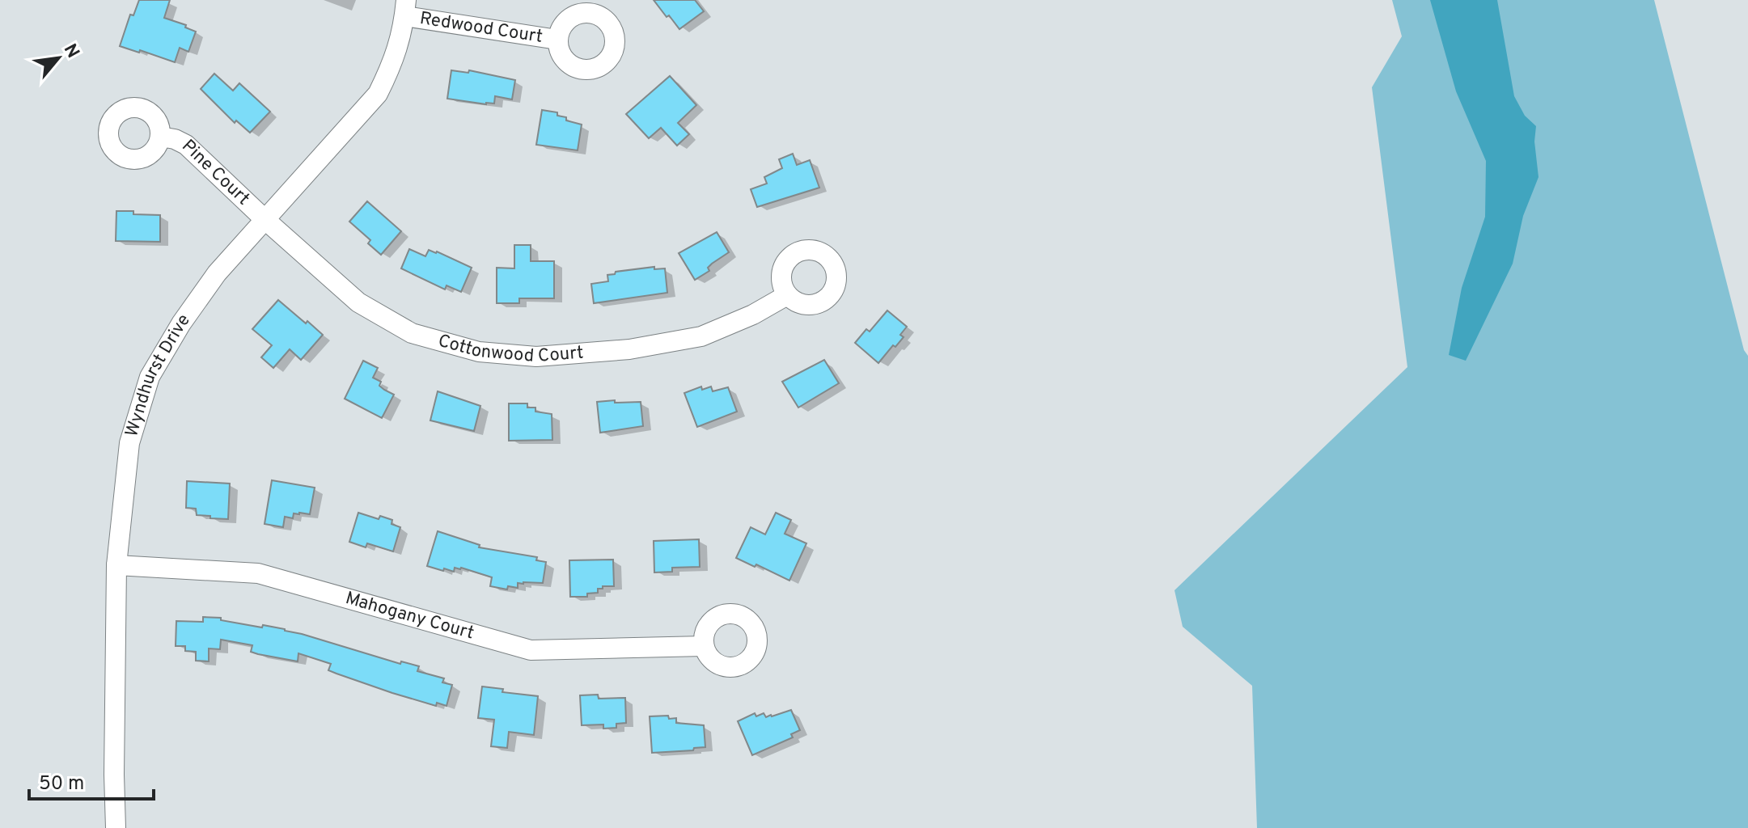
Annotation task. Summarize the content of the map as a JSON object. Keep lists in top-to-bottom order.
{
  "streets": {
    "street": [
      "Redwood Court",
      "Pine Court",
      "Cottonwood Court",
      "Wyndhurst Drive",
      "Mahogany Court"
    ]
  },
  "crossings": [
    ["Redwood Court", "Wyndhurst Drive"],
    ["Pine Court", "Cottonwood Court"],
    ["Pine Court", "Wyndhurst Drive"],
    ["Cottonwood Court", "Wyndhurst Drive"],
    ["Wyndhurst Drive", "Mahogany Court"]
  ],
  "scale_bar": "50 m",
  "north": "top right"
}
